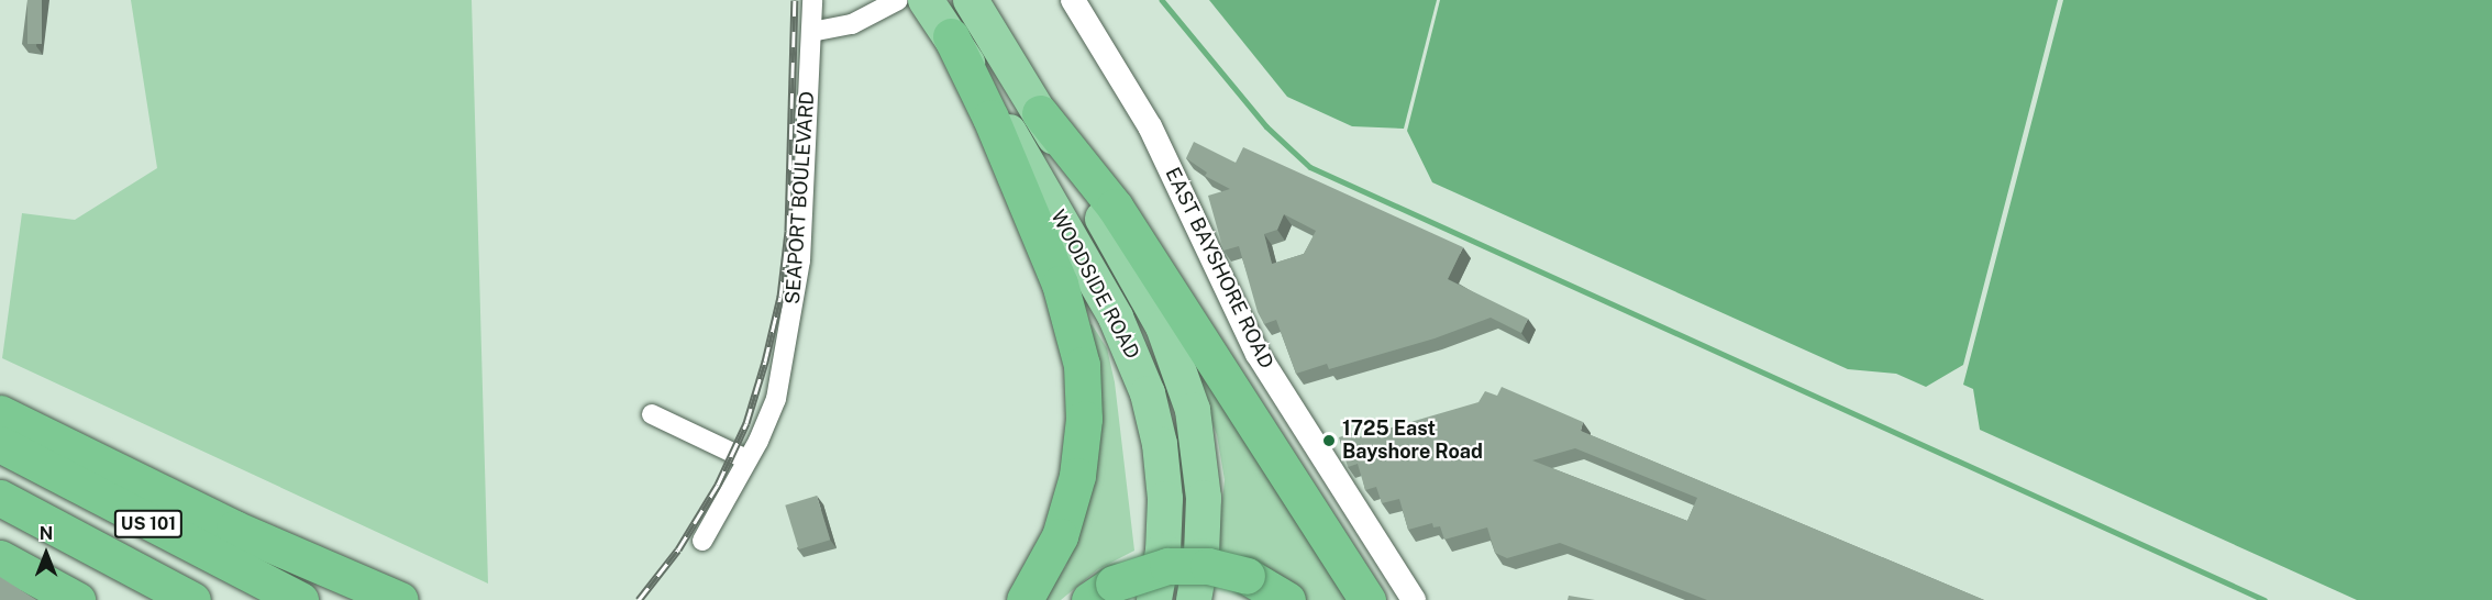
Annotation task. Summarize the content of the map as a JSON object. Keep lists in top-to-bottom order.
{
  "streets": {
    "highway": ["WOODSIDE ROAD", "US 101"],
    "street": ["SEAPORT BOULEVARD", "EAST BAYSHORE ROAD"]
  },
  "places": ["1725 East Bayshore Road"],
  "north": "top"
}
